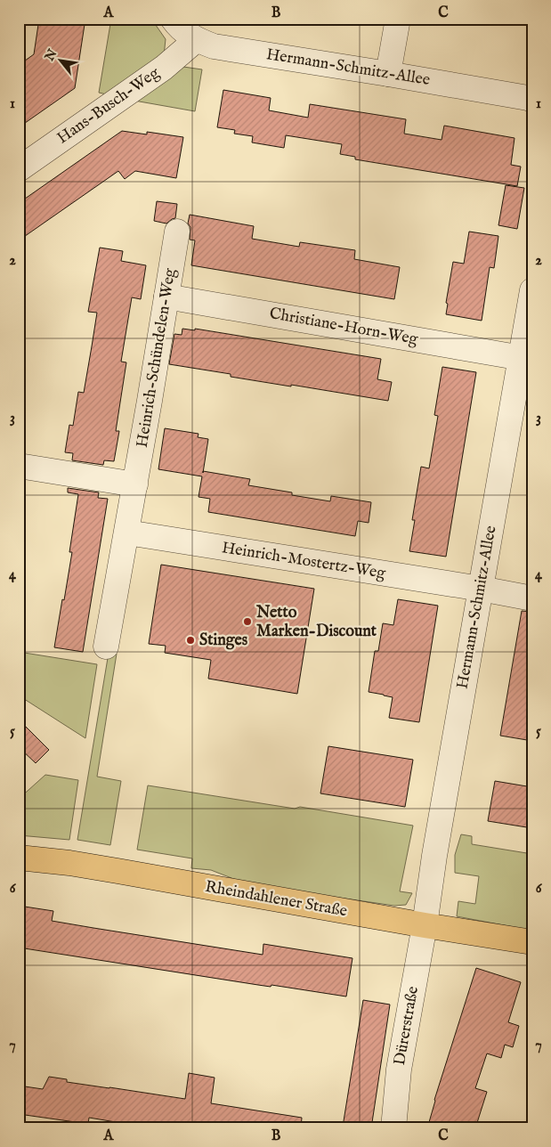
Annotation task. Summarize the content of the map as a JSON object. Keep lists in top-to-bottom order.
{
  "streets": {
    "main road": ["Rheindahlener Straße"],
    "street": [
      "Hermann-Schmitz-Allee",
      "Hans-Busch-Weg",
      "Christiane-Horn-Weg",
      "Heinrich-Schündelen-Weg",
      "Heinrich-Mostertz-Weg",
      "Dürerstraße"
    ]
  },
  "crossings": [
    ["Hermann-Schmitz-Allee", "Hans-Busch-Weg"],
    ["Hermann-Schmitz-Allee", "Christiane-Horn-Weg"],
    ["Hermann-Schmitz-Allee", "Heinrich-Mostertz-Weg"],
    ["Hermann-Schmitz-Allee", "Rheindahlener Straße"],
    ["Hermann-Schmitz-Allee", "Dürerstraße"],
    ["Christiane-Horn-Weg", "Heinrich-Schündelen-Weg"],
    ["Heinrich-Schündelen-Weg", "Heinrich-Mostertz-Weg"],
    ["Rheindahlener Straße", "Dürerstraße"]
  ],
  "places": ["Netto Marken-Discount", "Stinges"],
  "north": "top left",
  "grid": {
    "columns": ["A", "B", "C"],
    "rows": [
      "1",
      "2",
      "3",
      "4",
      "5",
      "6",
      "7"
    ]
  }
}
